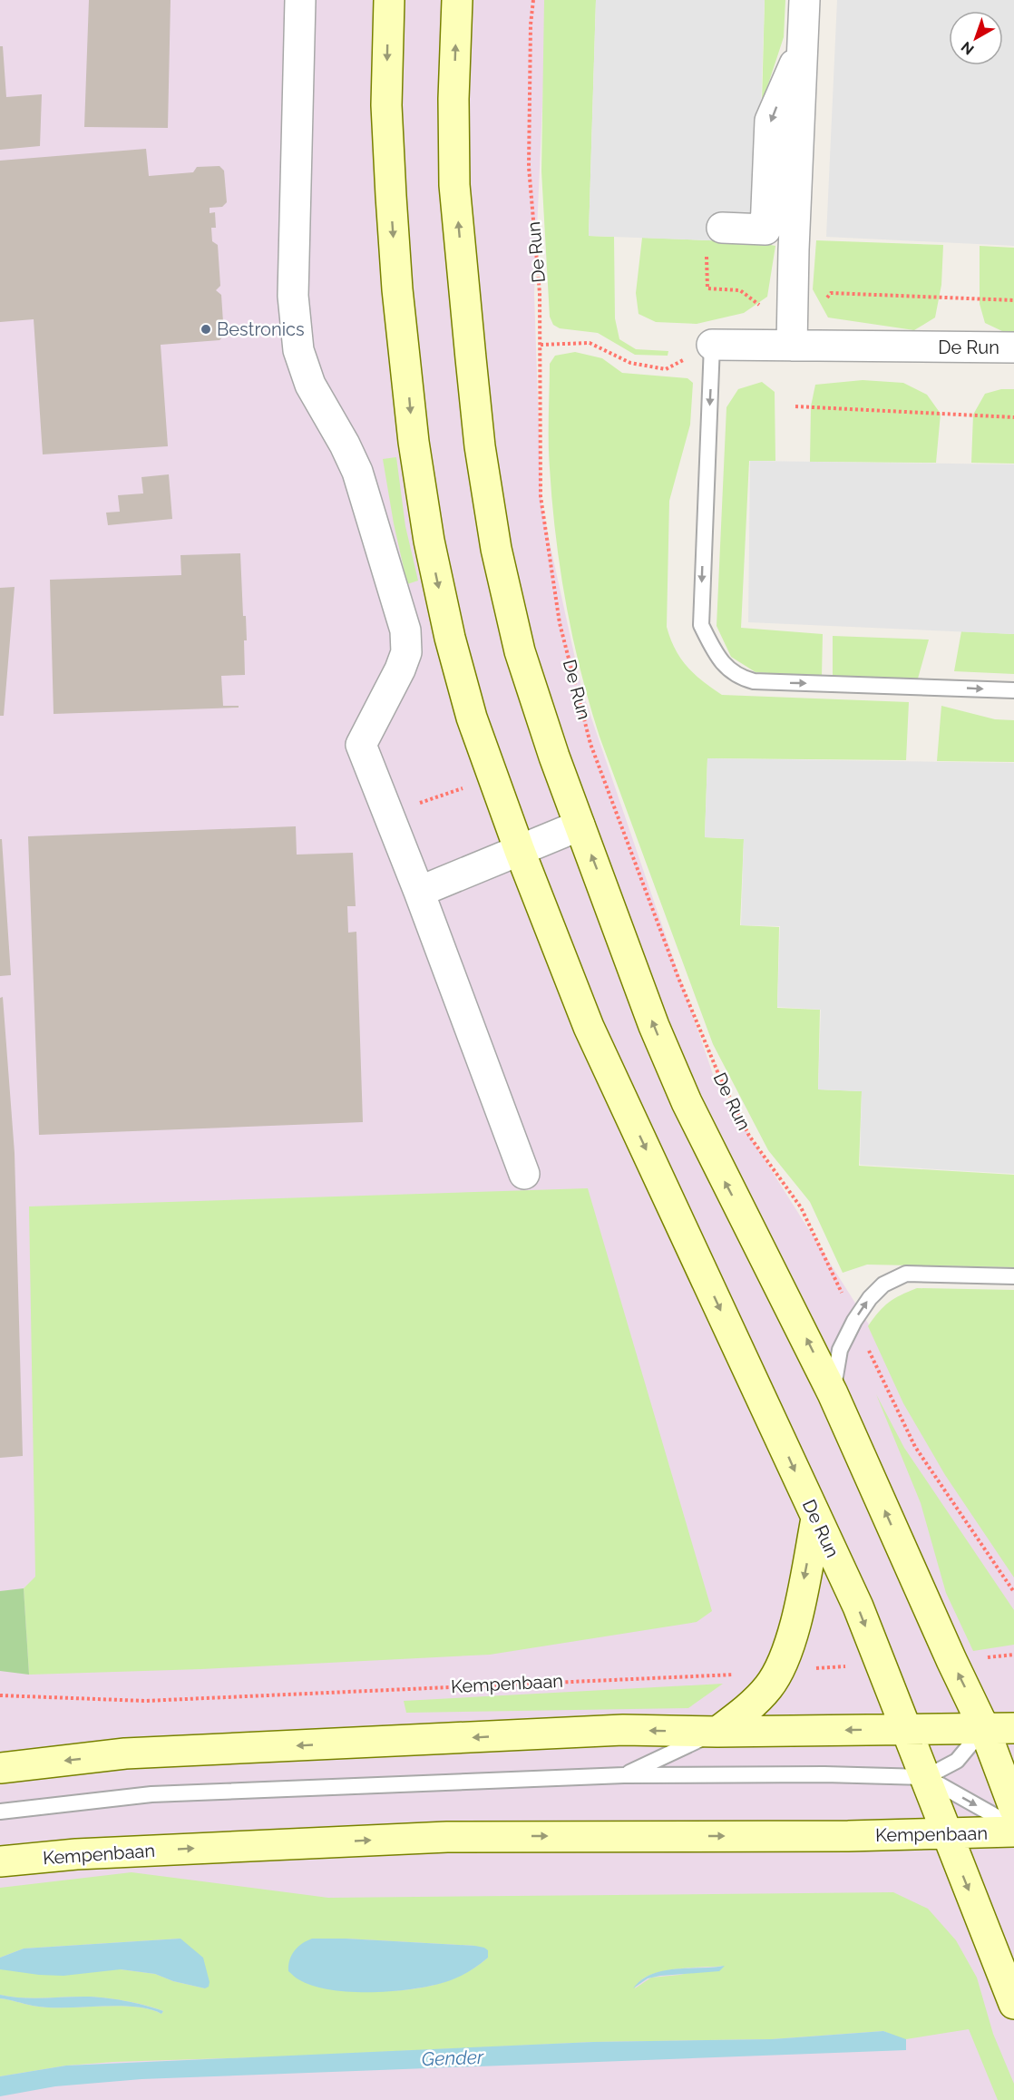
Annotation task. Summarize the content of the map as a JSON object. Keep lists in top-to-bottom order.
{
  "streets": {
    "main road": ["De Run", "Kempenbaan"]
  },
  "crossings": [
    ["De Run", "Kempenbaan"]
  ],
  "water": ["Gender"],
  "places": ["Bestronics"],
  "north": "bottom left"
}
